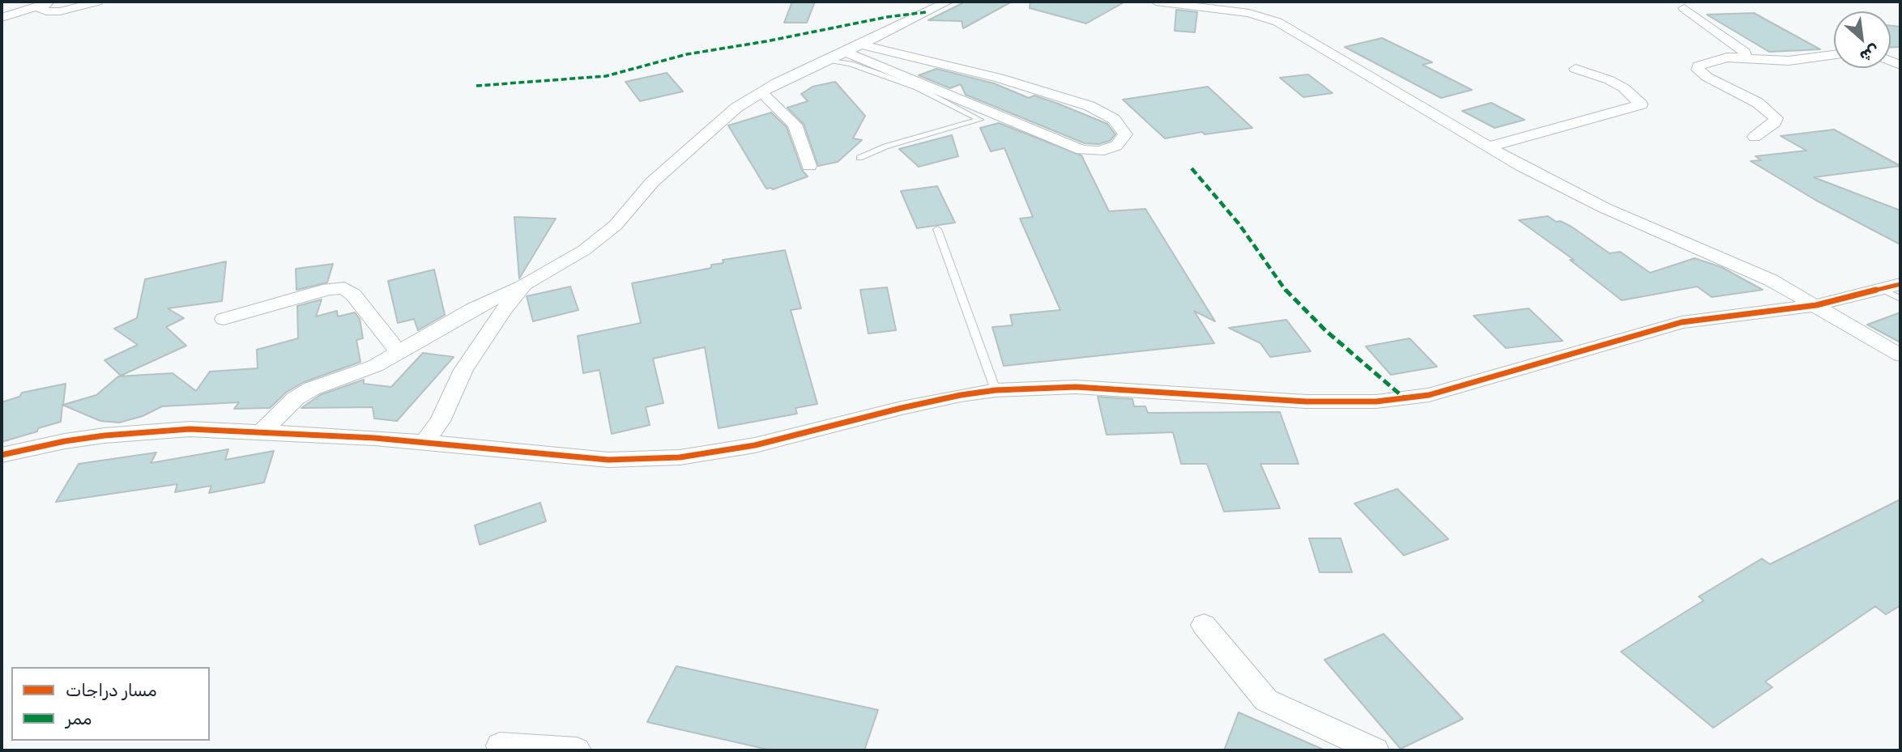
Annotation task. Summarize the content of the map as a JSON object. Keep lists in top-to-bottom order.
{
  "legend": ["مسار دراجات", "ممر"],
  "north": "bottom right"
}
